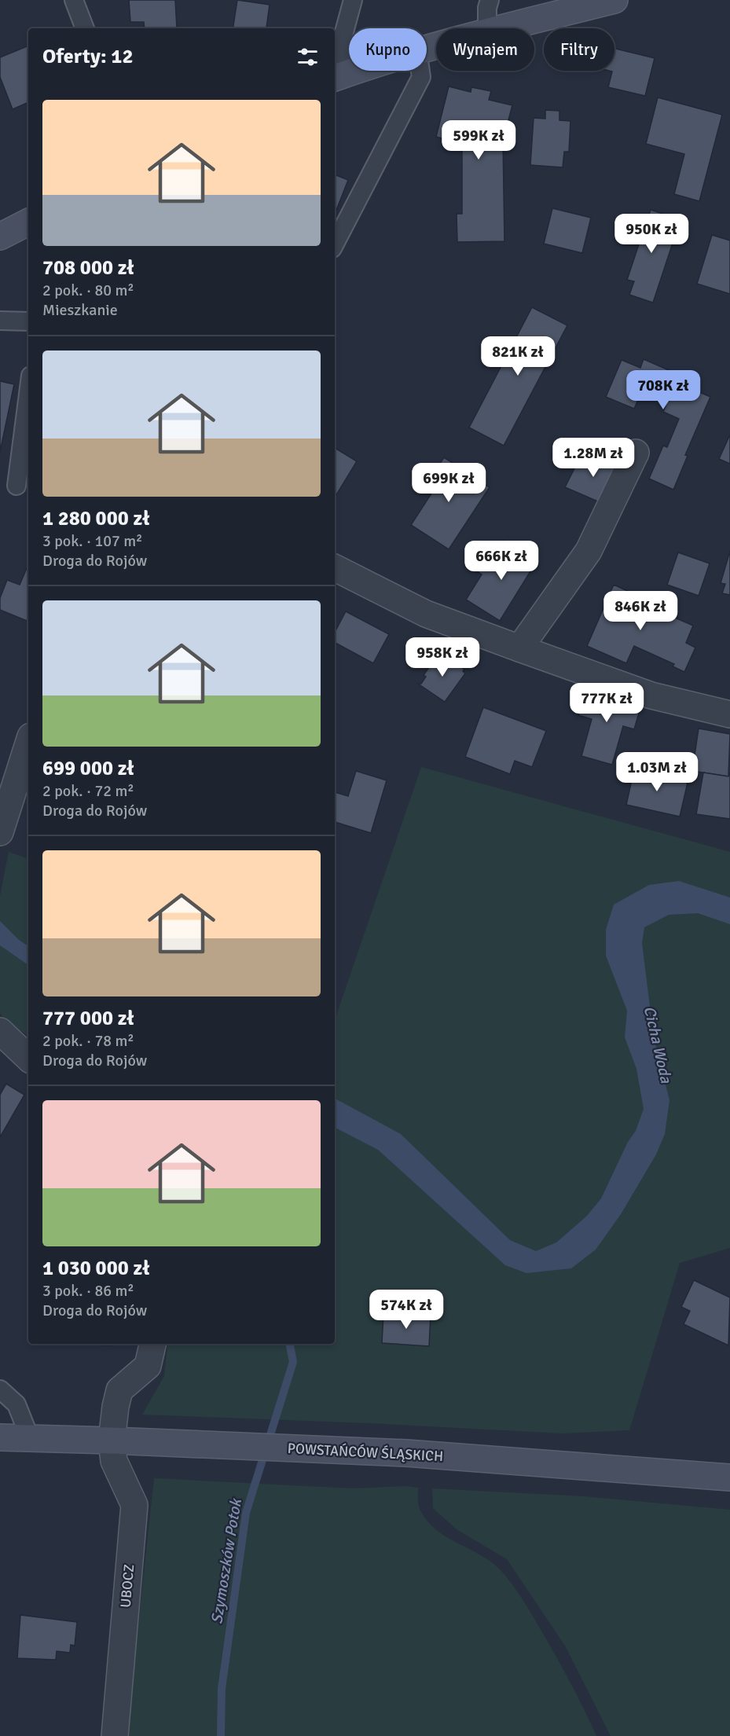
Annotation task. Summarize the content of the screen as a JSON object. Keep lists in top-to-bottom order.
{
  "streets": {
    "street": ["POWSTAŃCÓW ŚLĄSKICH", "UBOCZ"]
  },
  "crossings": [
    ["POWSTAŃCÓW ŚLĄSKICH", "UBOCZ"]
  ],
  "water": ["Cicha Woda", "Szymoszków Potok"],
  "page": {
    "chip": ["Kupno", "Wynajem", "Filtry"],
    "heading": "Oferty: 12",
    "list": [
      {
        "name": "708 000 zł",
        "note": "2 pok. · 80 m² · Mieszkanie"
      },
      {
        "name": "1 280 000 zł",
        "note": "3 pok. · 107 m² · Droga do Rojów"
      },
      {
        "name": "699 000 zł",
        "note": "2 pok. · 72 m² · Droga do Rojów"
      },
      {
        "name": "777 000 zł",
        "note": "2 pok. · 78 m² · Droga do Rojów"
      },
      {
        "name": "1 030 000 zł",
        "note": "3 pok. · 86 m² · Droga do Rojów"
      }
    ],
    "price": [
      "599K zł",
      "950K zł",
      "821K zł",
      "708K zł",
      "1.28M zł",
      "699K zł",
      "666K zł",
      "846K zł",
      "958K zł",
      "777K zł",
      "1.03M zł",
      "574K zł"
    ]
  }
}
